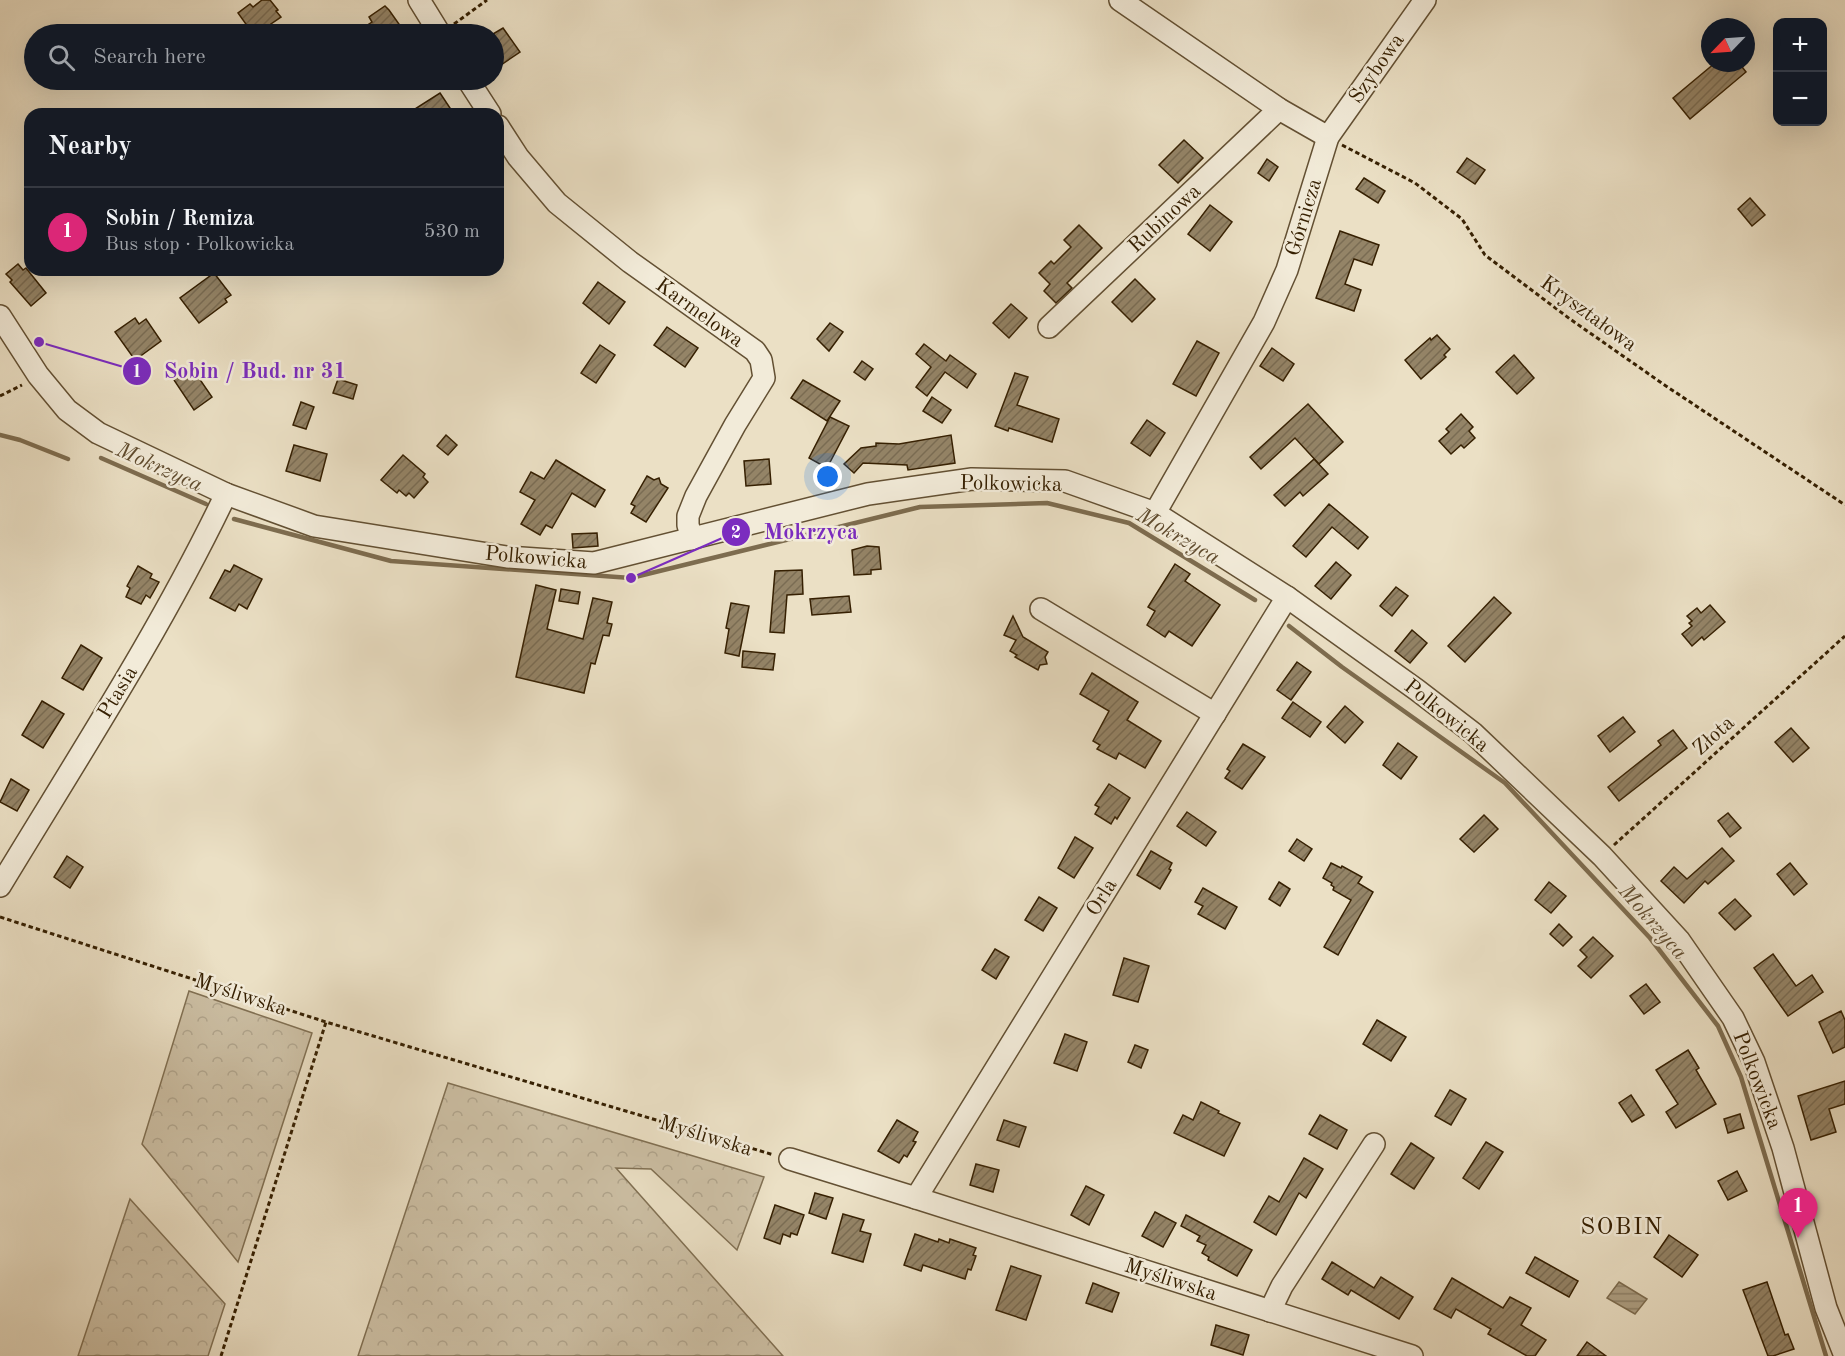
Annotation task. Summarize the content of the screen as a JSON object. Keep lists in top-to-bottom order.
{
  "streets": {
    "street": [
      "Szybowa",
      "Górnicza",
      "Rubinowa",
      "Karmelowa",
      "Polkowicka",
      "Ptasia",
      "Orla",
      "Myśliwska"
    ],
    "path": ["Kryształowa", "Złota"]
  },
  "crossings": [
    ["Szybowa", "Górnicza"],
    ["Szybowa", "Kryształowa"],
    ["Górnicza", "Kryształowa"],
    ["Górnicza", "Polkowicka"],
    ["Karmelowa", "Polkowicka"],
    ["Polkowicka", "Ptasia"],
    ["Polkowicka", "Złota"],
    ["Polkowicka", "Orla"],
    ["Orla", "Myśliwska"]
  ],
  "districts": ["SOBIN"],
  "water": ["Mokrzyca"],
  "places": ["Sobin / Bud. nr 31", "Mokrzyca"],
  "north": "bottom left",
  "page": {
    "map_buttons": ["+", "−"],
    "search": "Search here",
    "heading": "Nearby",
    "list": [
      {
        "mark": "1",
        "name": "Sobin / Remiza",
        "note": "Bus stop · Polkowicka",
        "value": "530 m"
      }
    ],
    "pins": "1"
  }
}
